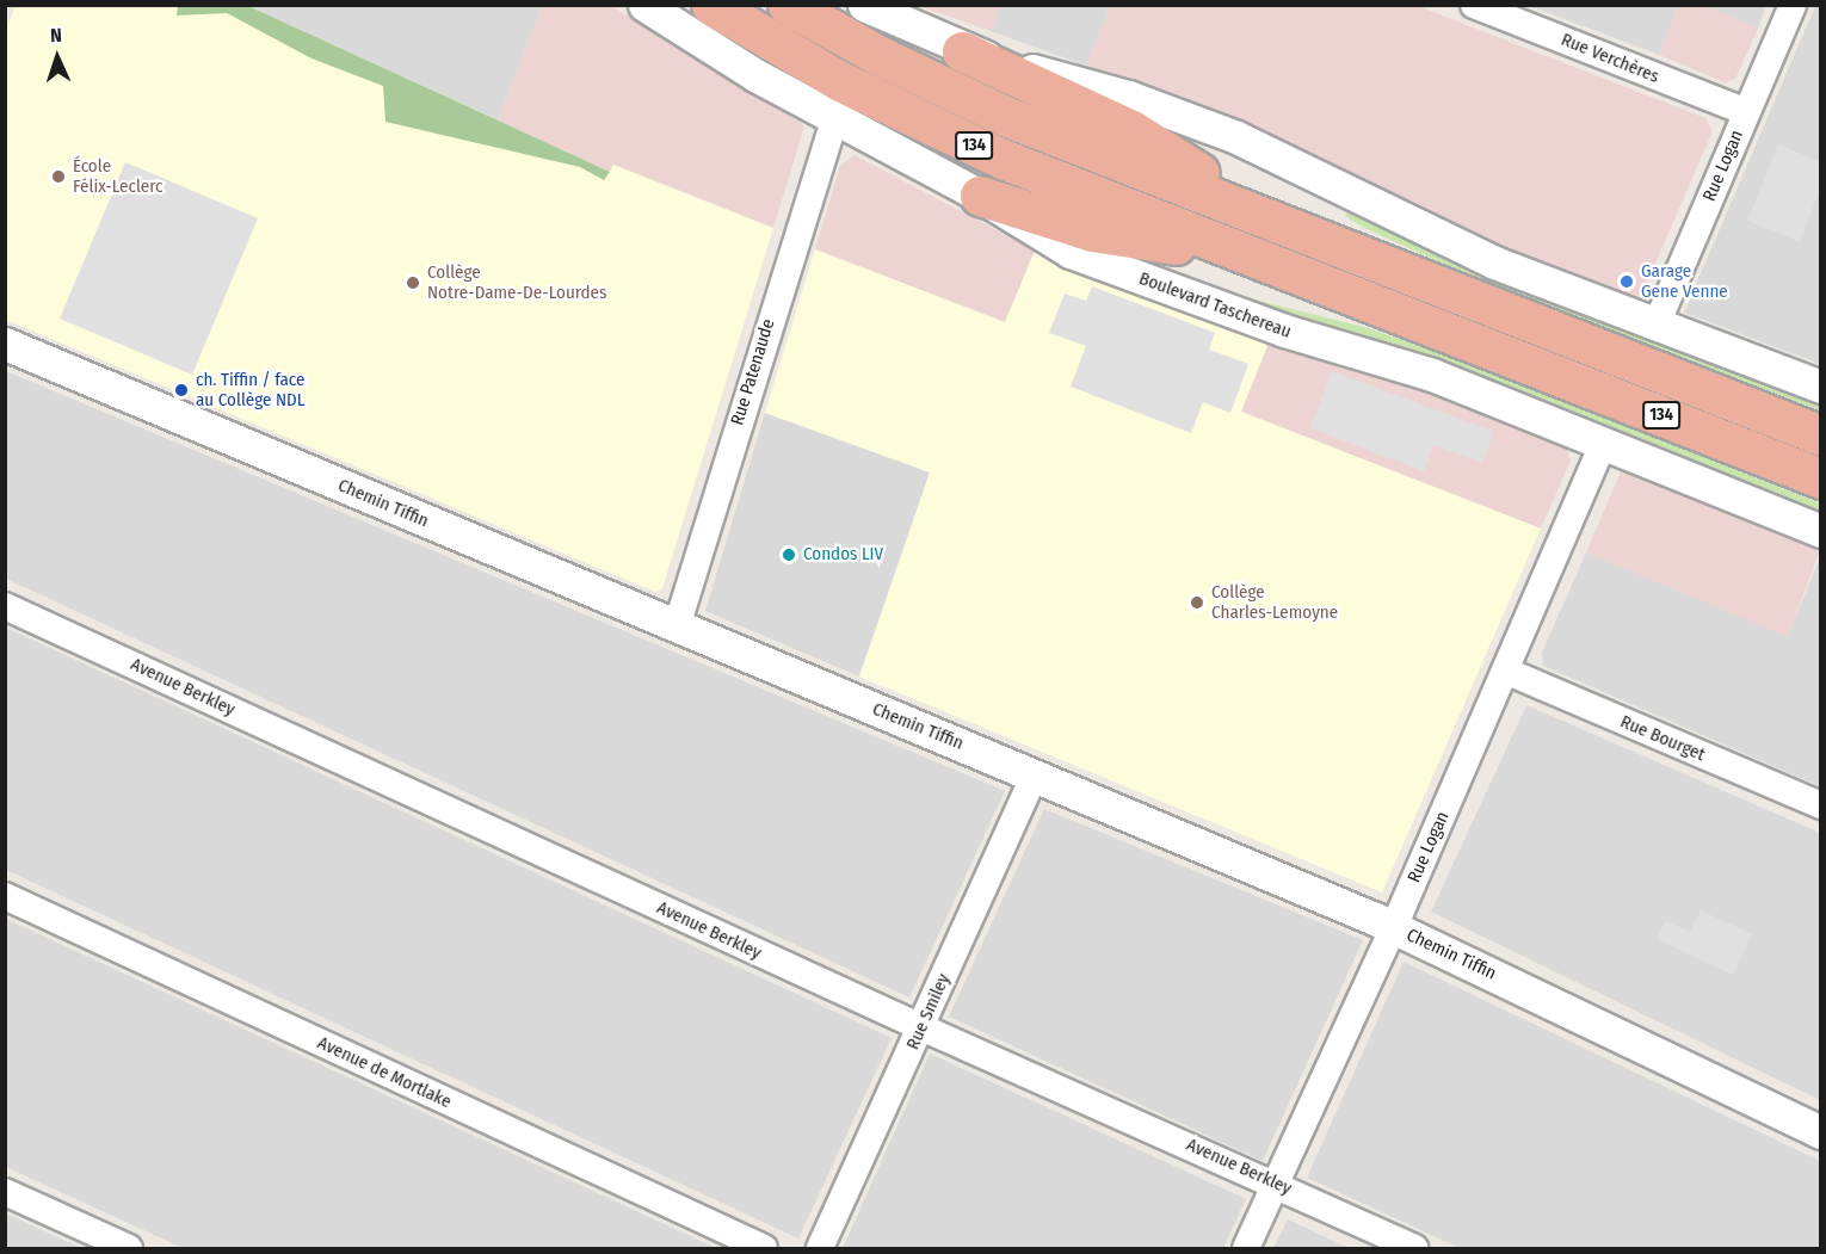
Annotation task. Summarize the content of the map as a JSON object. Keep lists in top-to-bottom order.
{
  "streets": {
    "highway": ["134"],
    "street": [
      "Rue Verchères",
      "Rue Logan",
      "Boulevard Taschereau",
      "Rue Patenaude",
      "Chemin Tiffin",
      "Avenue Berkley",
      "Rue Bourget",
      "Rue Smiley",
      "Avenue de Mortlake"
    ]
  },
  "crossings": [
    ["Rue Verchères", "Rue Logan"],
    ["Rue Logan", "Boulevard Taschereau"],
    ["Rue Logan", "Chemin Tiffin"],
    ["Rue Logan", "Avenue Berkley"],
    ["Rue Logan", "Rue Bourget"],
    ["Boulevard Taschereau", "Rue Patenaude"],
    ["Rue Patenaude", "Chemin Tiffin"],
    ["Chemin Tiffin", "Rue Smiley"],
    ["Avenue Berkley", "Rue Smiley"]
  ],
  "places": [
    "École Félix-Leclerc",
    "Garage Gene Venne",
    "Collège Notre-Dame-De-Lourdes",
    "ch. Tiffin / face au Collège NDL",
    "Condos LIV",
    "Collège Charles-Lemoyne"
  ],
  "north": "top"
}
